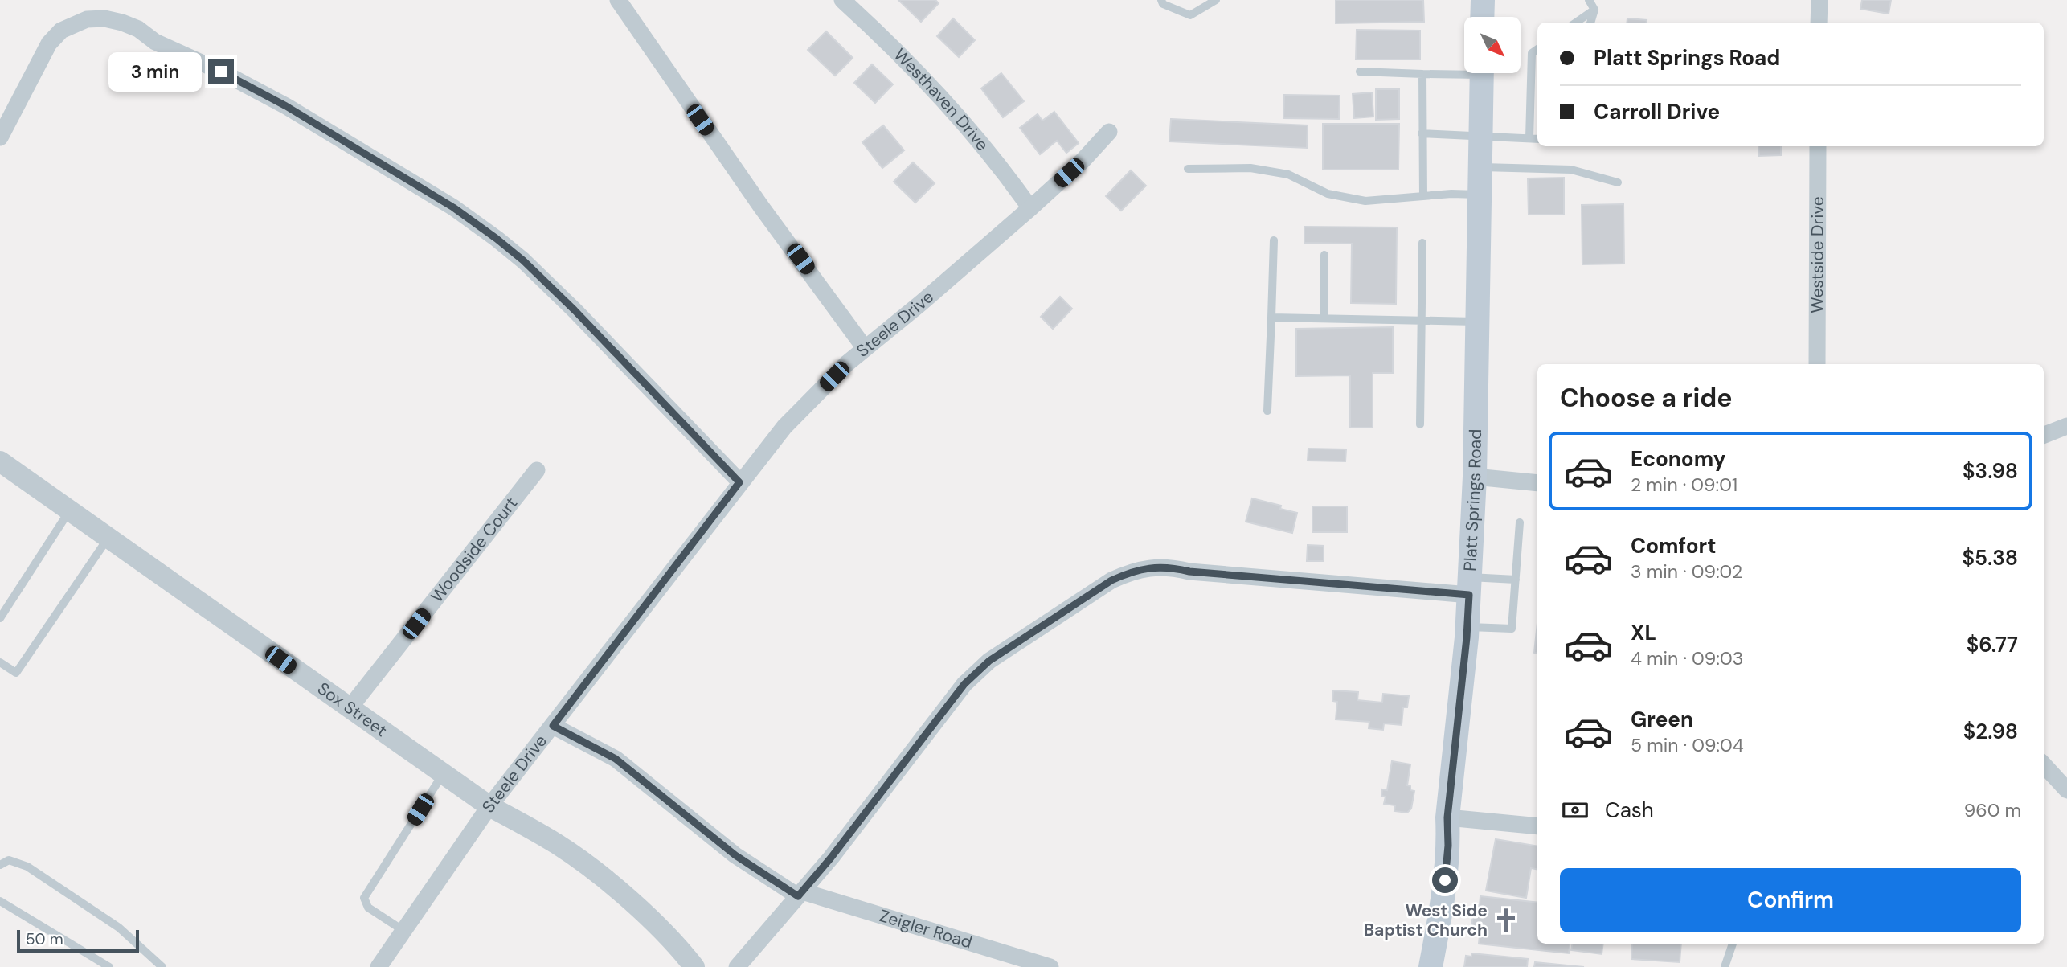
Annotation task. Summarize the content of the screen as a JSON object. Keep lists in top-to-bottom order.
{
  "streets": {
    "main road": ["Platt Springs Road"],
    "street": [
      "Westhaven Drive",
      "Westside Drive",
      "Steele Drive",
      "Woodside Court",
      "Sox Street",
      "Zeigler Road"
    ]
  },
  "crossings": [
    ["Westhaven Drive", "Steele Drive"],
    ["Steele Drive", "Sox Street"],
    ["Steele Drive", "Zeigler Road"],
    ["Woodside Court", "Sox Street"]
  ],
  "places": {
    "church": ["West Side Baptist Church"]
  },
  "scale_bar": "50 m",
  "north": "bottom right",
  "page": {
    "banner": ["Platt Springs Road", "Carroll Drive"],
    "bubble": "3 min",
    "heading": "Choose a ride",
    "list": [
      {
        "name": "Economy",
        "note": "2 min · 09:01",
        "value": "$3.98"
      },
      {
        "name": "Comfort",
        "note": "3 min · 09:02",
        "value": "$5.38"
      },
      {
        "name": "XL",
        "note": "4 min · 09:03",
        "value": "$6.77"
      },
      {
        "name": "Green",
        "note": "5 min · 09:04",
        "value": "$2.98"
      }
    ],
    "pay": ["Cash", "960 m"],
    "buttons": "Confirm",
    "scale": "50 m"
  }
}
